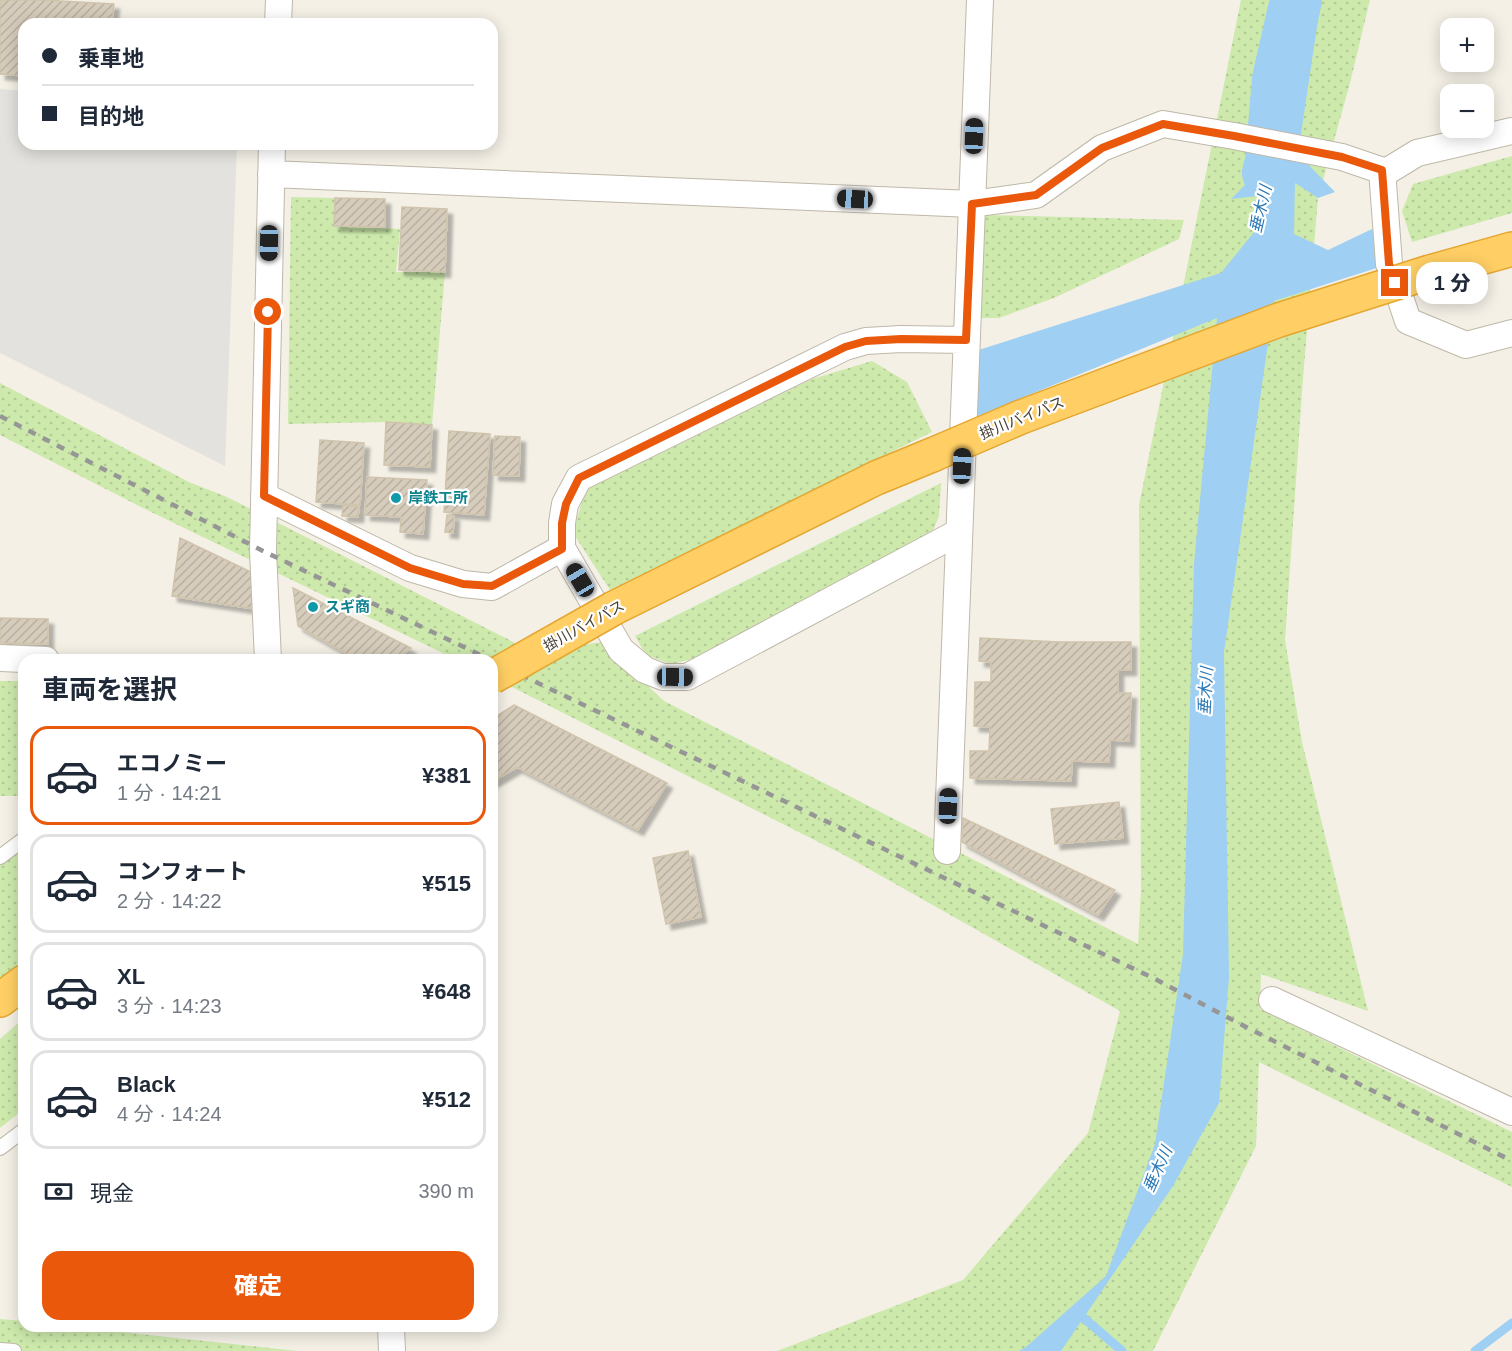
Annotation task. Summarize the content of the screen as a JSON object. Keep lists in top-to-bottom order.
{
  "streets": {
    "highway": ["掛川バイパス"]
  },
  "water": ["垂木川"],
  "places": ["岸鉄工所", "スギ商"],
  "page": {
    "map_buttons": ["+", "−"],
    "banner": ["乗車地", "目的地"],
    "bubble": "1 分",
    "heading": "車両を選択",
    "list": [
      {
        "name": "エコノミー",
        "note": "1 分 · 14:21",
        "value": "¥381"
      },
      {
        "name": "コンフォート",
        "note": "2 分 · 14:22",
        "value": "¥515"
      },
      {
        "name": "XL",
        "note": "3 分 · 14:23",
        "value": "¥648"
      },
      {
        "name": "Black",
        "note": "4 分 · 14:24",
        "value": "¥512"
      }
    ],
    "pay": ["現金", "390 m"],
    "buttons": "確定"
  }
}
